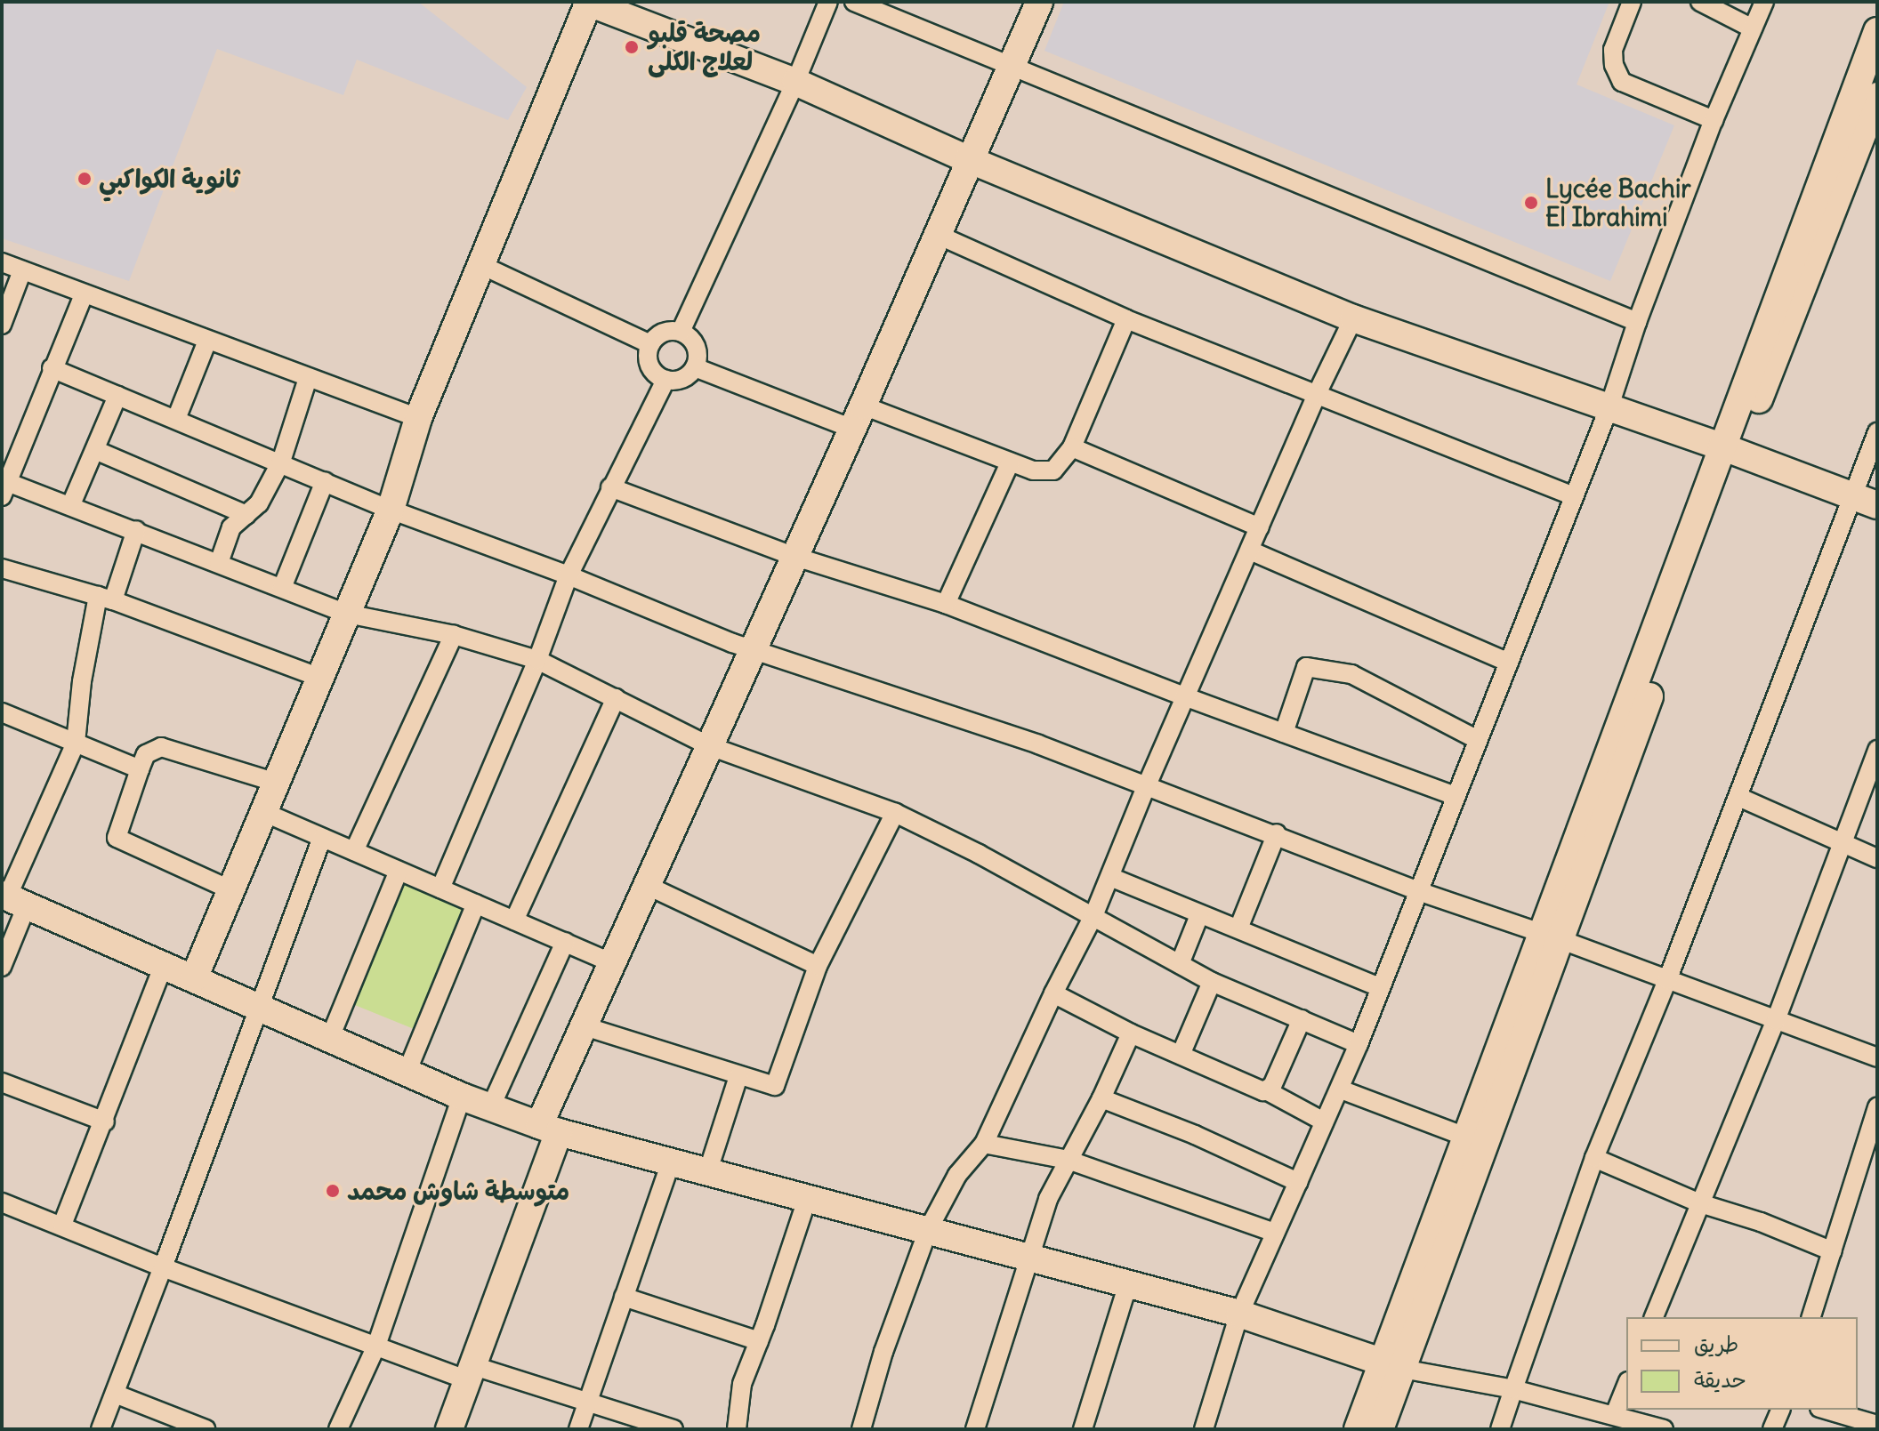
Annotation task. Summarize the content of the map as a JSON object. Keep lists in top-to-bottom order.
{
  "places": [
    "مصحة قلبو لعلاج الكلى",
    "ثانوية الكواكبي",
    "Lycée Bachir El Ibrahimi",
    "متوسطة شاوش محمد"
  ],
  "legend": ["طريق", "حديقة"]
}
